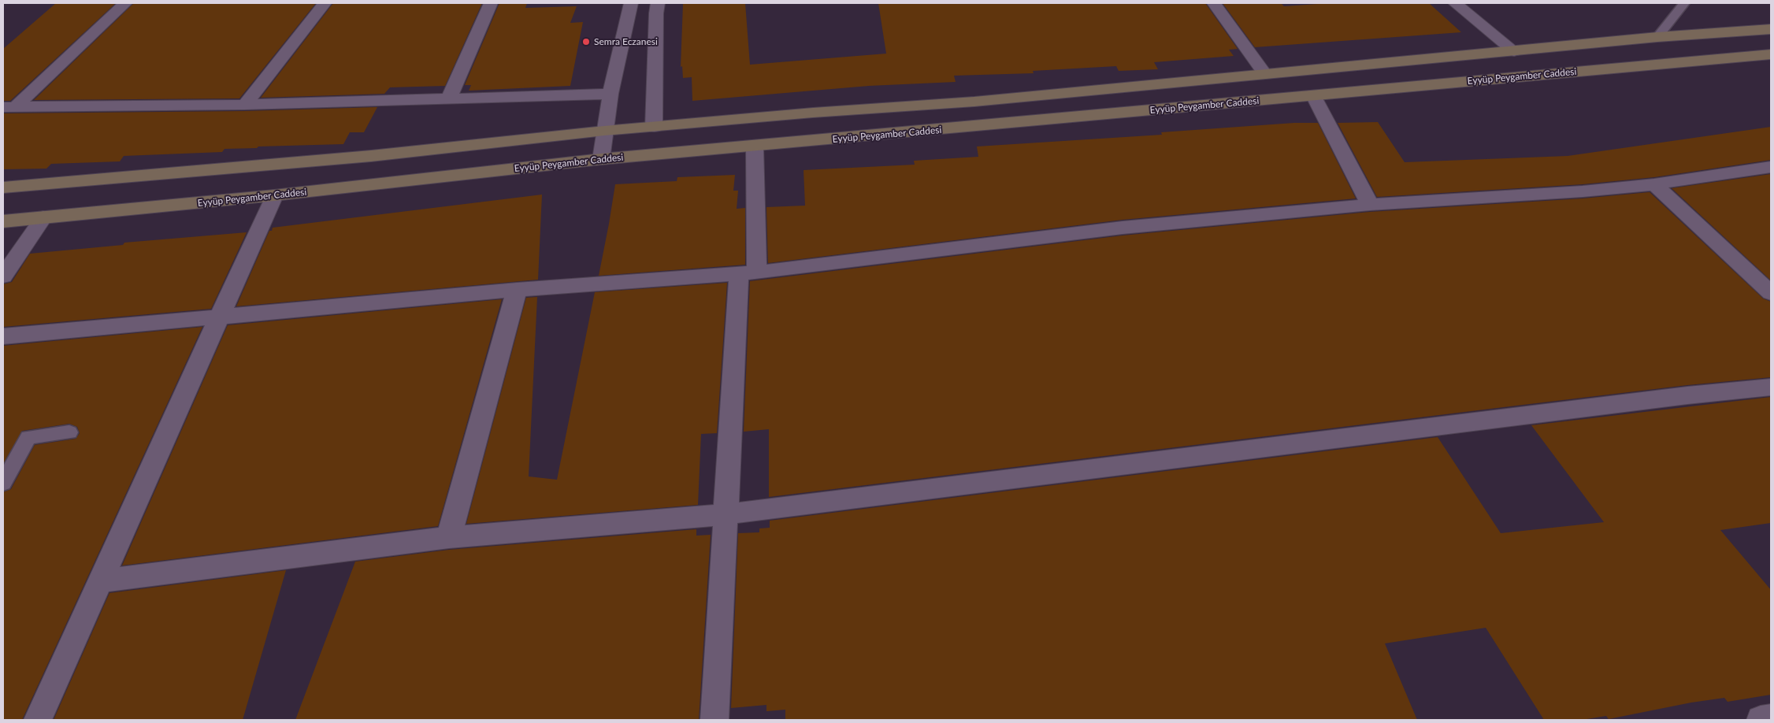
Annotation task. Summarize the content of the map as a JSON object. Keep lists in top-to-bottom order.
{
  "streets": {
    "main road": ["Eyyüp Peygamber Caddesi"]
  },
  "places": ["Semra Eczanesi"]
}
